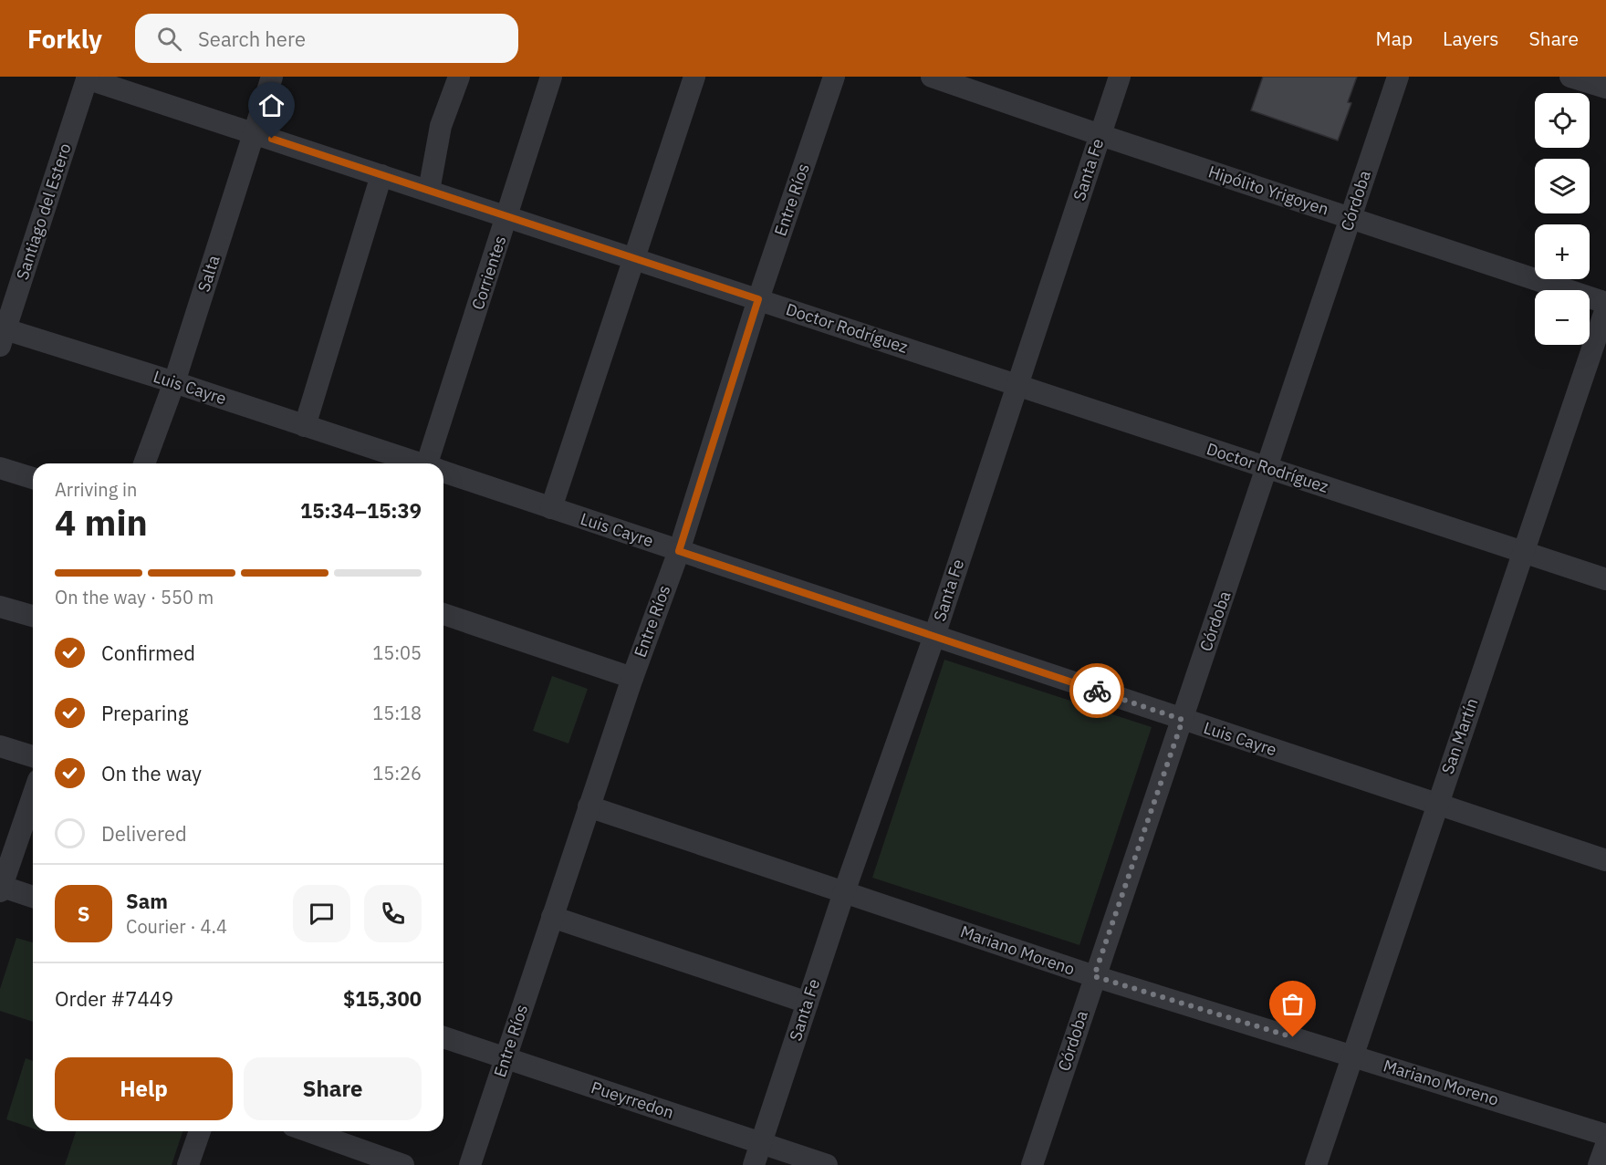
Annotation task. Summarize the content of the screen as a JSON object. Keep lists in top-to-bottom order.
{
  "streets": {
    "street": [
      "Santa Fe",
      "Hipólito Yrigoyen",
      "Entre Ríos",
      "Córdoba",
      "Santiago del Estero",
      "Corrientes",
      "Salta",
      "Doctor Rodríguez",
      "Luis Cayre",
      "San Martín",
      "Mariano Moreno",
      "Pueyrredon"
    ]
  },
  "crossings": [
    ["Santa Fe", "Hipólito Yrigoyen"],
    ["Santa Fe", "Doctor Rodríguez"],
    ["Santa Fe", "Luis Cayre"],
    ["Santa Fe", "Mariano Moreno"],
    ["Santa Fe", "Pueyrredon"],
    ["Hipólito Yrigoyen", "Córdoba"],
    ["Entre Ríos", "Doctor Rodríguez"],
    ["Entre Ríos", "Luis Cayre"],
    ["Entre Ríos", "Mariano Moreno"],
    ["Entre Ríos", "Pueyrredon"],
    ["Córdoba", "Doctor Rodríguez"],
    ["Córdoba", "Luis Cayre"],
    ["Córdoba", "Mariano Moreno"],
    ["Santiago del Estero", "Doctor Rodríguez"],
    ["Santiago del Estero", "Luis Cayre"],
    ["Corrientes", "Doctor Rodríguez"],
    ["Salta", "Doctor Rodríguez"],
    ["Salta", "Luis Cayre"],
    ["Doctor Rodríguez", "San Martín"],
    ["Luis Cayre", "San Martín"],
    ["San Martín", "Mariano Moreno"]
  ],
  "page": {
    "header": "Forkly",
    "search": "Search here",
    "nav": ["Map", "Layers", "Share"],
    "map_buttons": ["+", "−"],
    "heading": ["4 min", "Arriving in", "15:34–15:39"],
    "panel": [
      "Sam",
      "Courier · 4.4",
      "Order #7449",
      "$15,300"
    ],
    "bar": "On the way · 550 m",
    "list": [
      ["Confirmed", "15:05"],
      ["Preparing", "15:18"],
      ["On the way", "15:26"],
      "Delivered"
    ],
    "round": "S",
    "buttons": ["Help", "Share"]
  }
}
